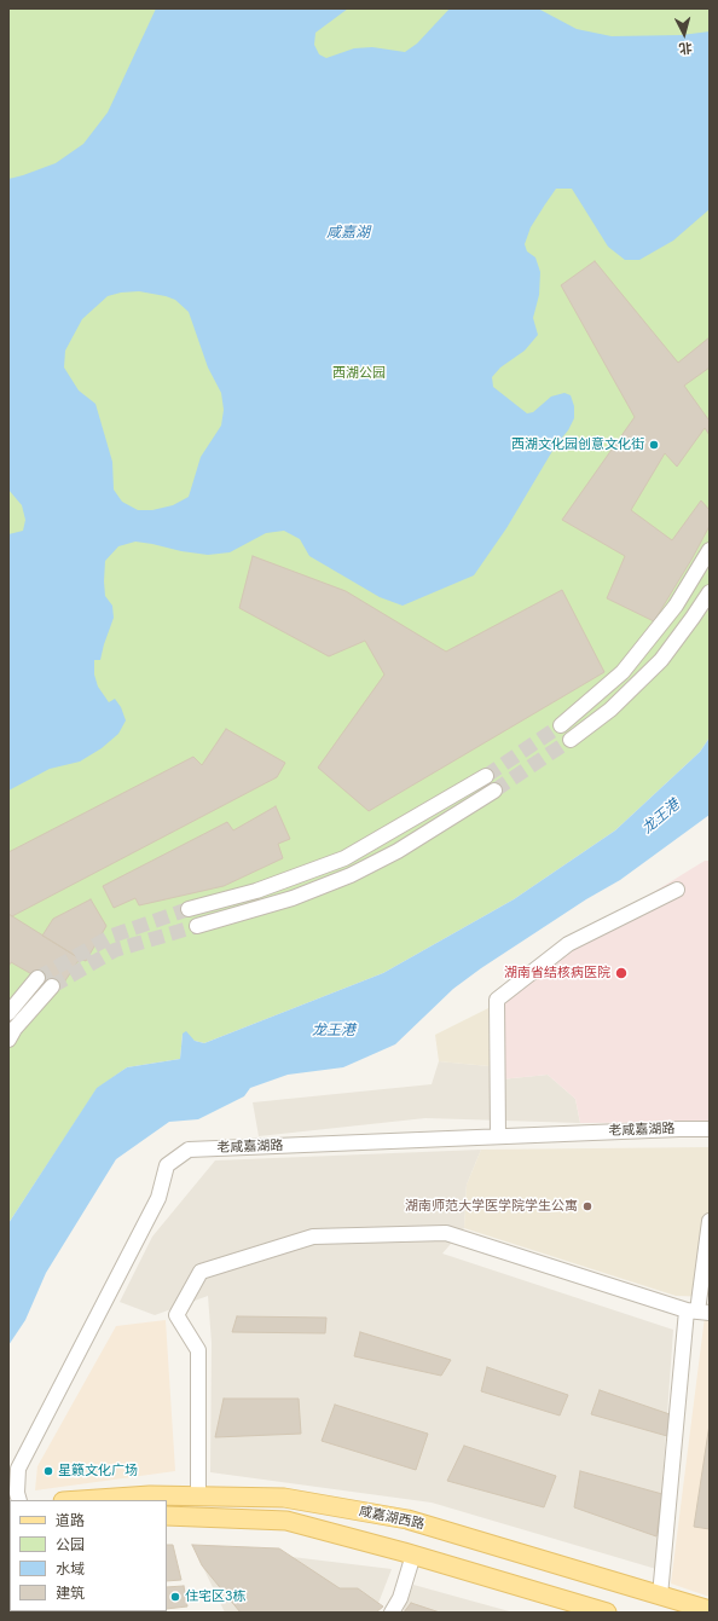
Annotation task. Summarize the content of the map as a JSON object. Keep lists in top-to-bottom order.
{
  "streets": {
    "main road": ["咸嘉湖西路"],
    "street": ["老咸嘉湖路"]
  },
  "water": ["咸嘉湖", "龙王港"],
  "parks": ["西湖公园"],
  "places": [
    "西湖文化园创意文化街",
    "湖南省结核病医院",
    "湖南师范大学医学院学生公寓",
    "星籁文化广场",
    "住宅区3栋"
  ],
  "legend": [
    "道路",
    "公园",
    "水域",
    "建筑"
  ],
  "north": "bottom"
}
